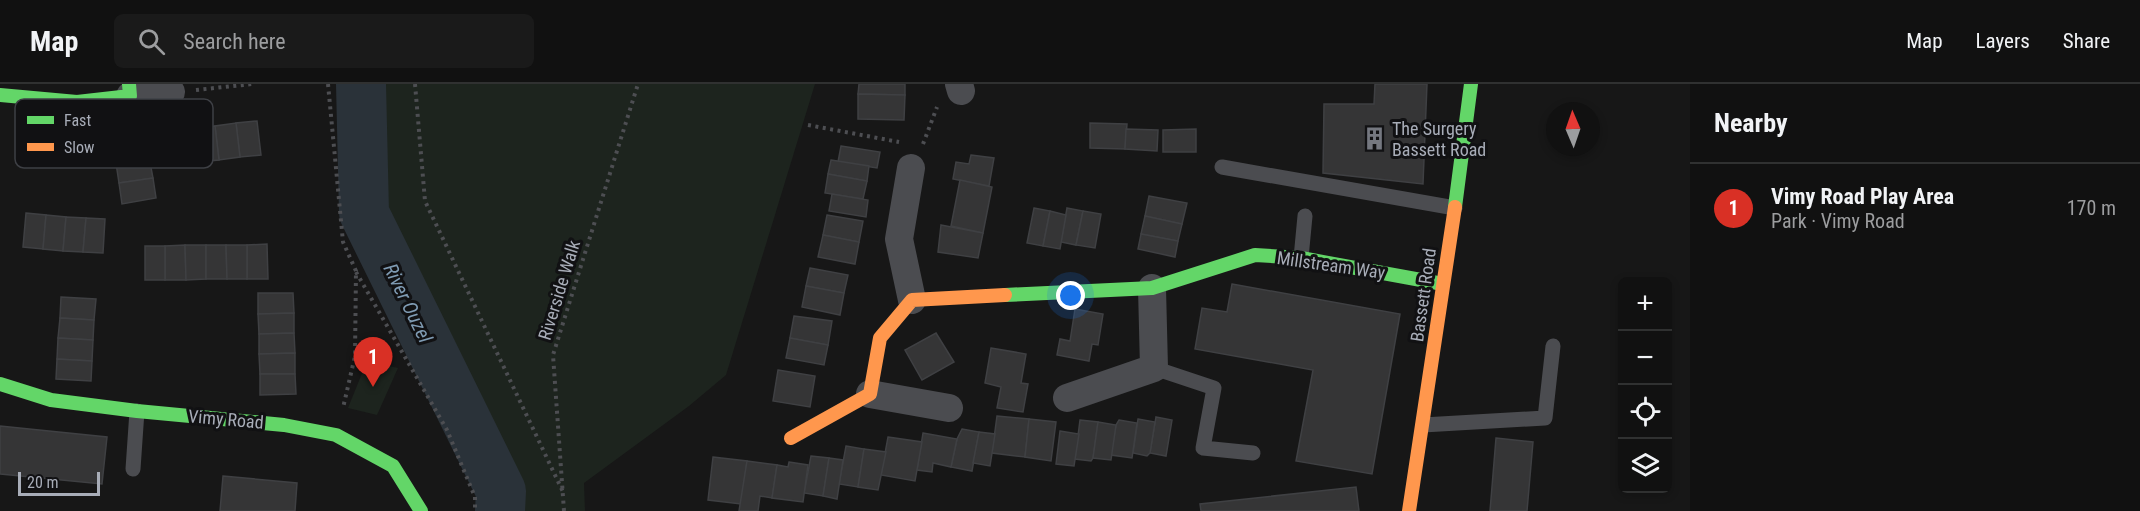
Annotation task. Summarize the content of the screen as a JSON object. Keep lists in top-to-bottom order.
{
  "streets": {
    "street": ["Millstream Way", "Bassett Road", "Vimy Road"],
    "path": ["Riverside Walk"]
  },
  "crossings": [
    ["Millstream Way", "Bassett Road"]
  ],
  "water": ["River Ouzel"],
  "places": {
    "building": ["The Surgery Bassett Road"]
  },
  "legend": ["Fast", "Slow"],
  "scale_bar": "20 m",
  "north": "top",
  "page": {
    "header": "Map",
    "search": "Search here",
    "nav": ["Map", "Layers", "Share"],
    "heading": "Nearby",
    "list": [
      {
        "mark": "1",
        "name": "Vimy Road Play Area",
        "note": "Park · Vimy Road",
        "value": "170 m"
      }
    ],
    "map_buttons": ["+", "−"],
    "pins": "1",
    "scale": "20 m"
  }
}
